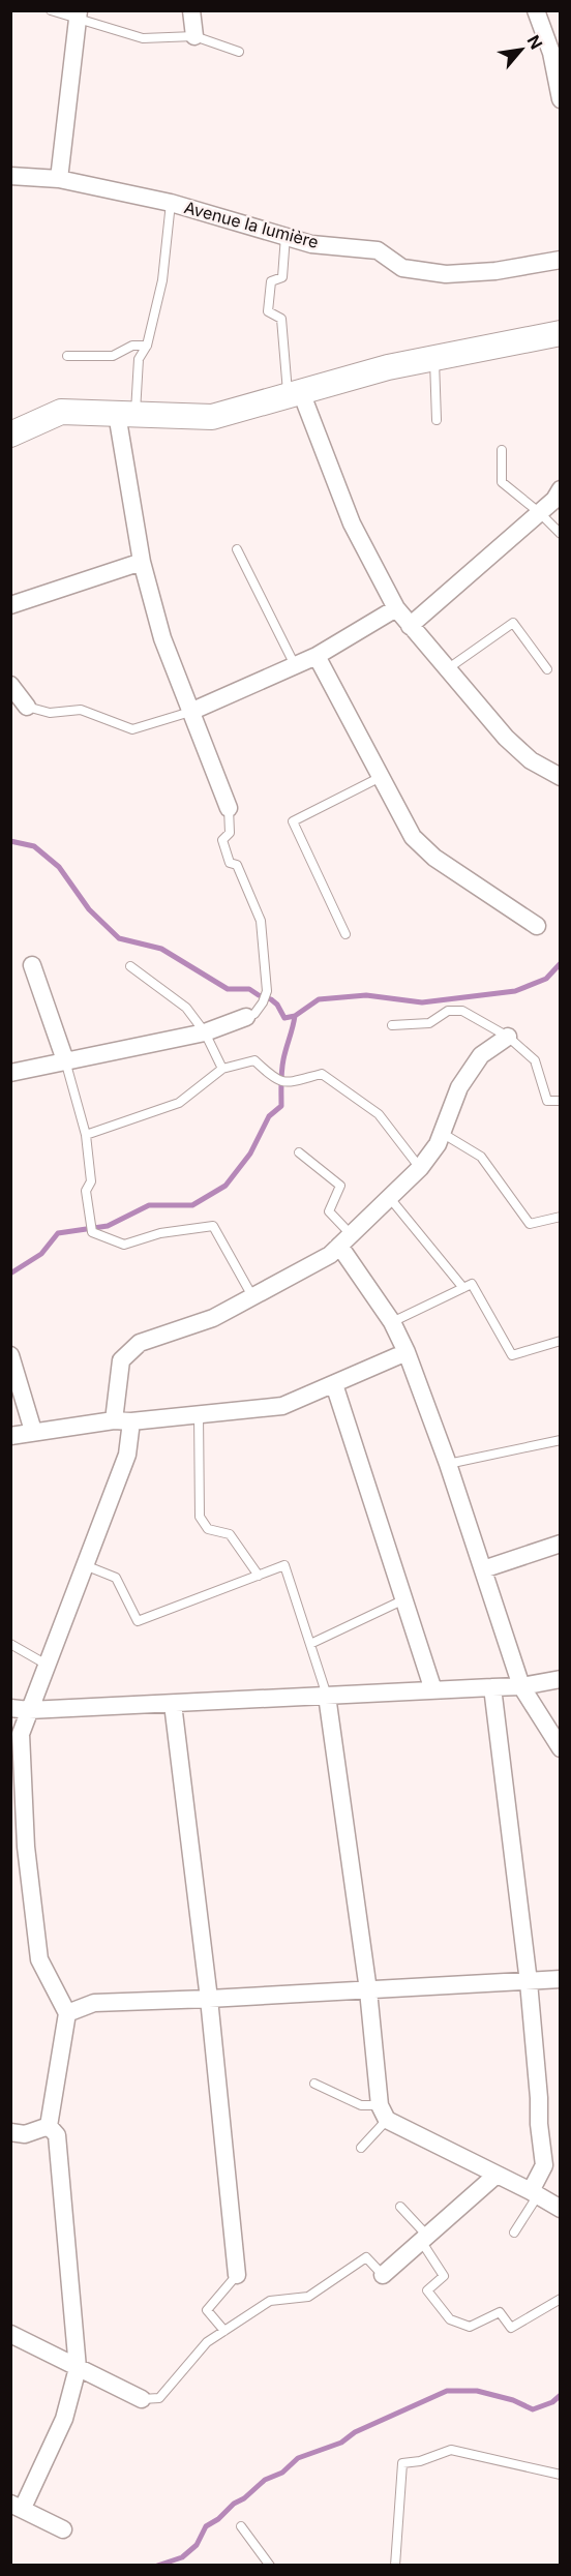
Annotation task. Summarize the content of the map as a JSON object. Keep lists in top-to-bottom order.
{
  "streets": {
    "street": ["Avenue la lumière"]
  },
  "north": "top right"
}
